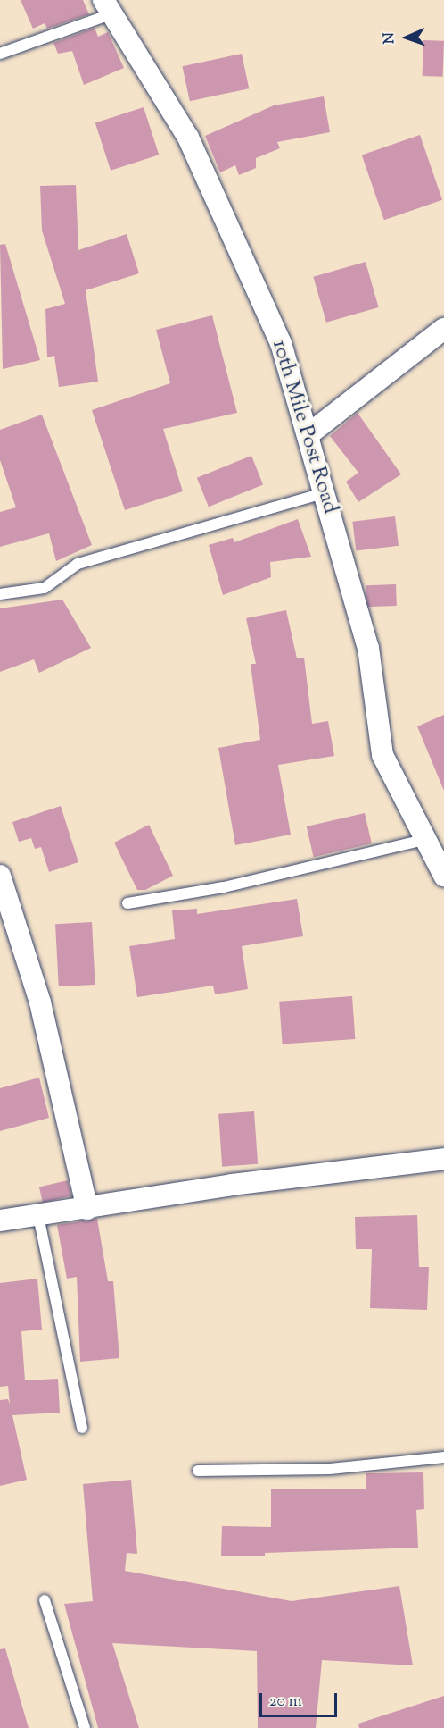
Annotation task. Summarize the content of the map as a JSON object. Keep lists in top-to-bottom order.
{
  "streets": {
    "street": ["10th Mile Post Road"]
  },
  "scale_bar": "20 m",
  "north": "left"
}
